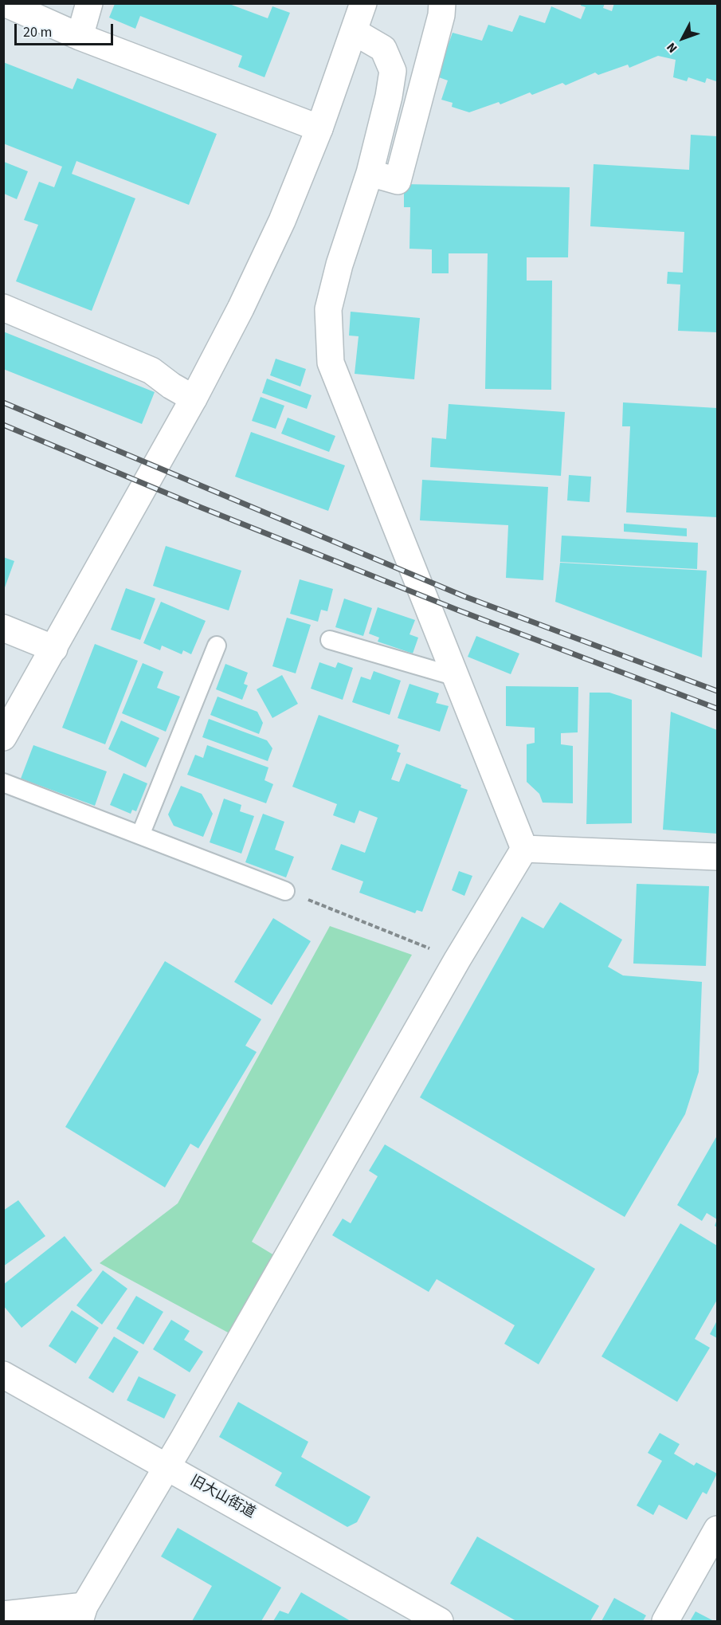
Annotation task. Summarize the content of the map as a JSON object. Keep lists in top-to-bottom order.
{
  "streets": {
    "street": ["旧大山街道"]
  },
  "scale_bar": "20 m",
  "north": "bottom left"
}
